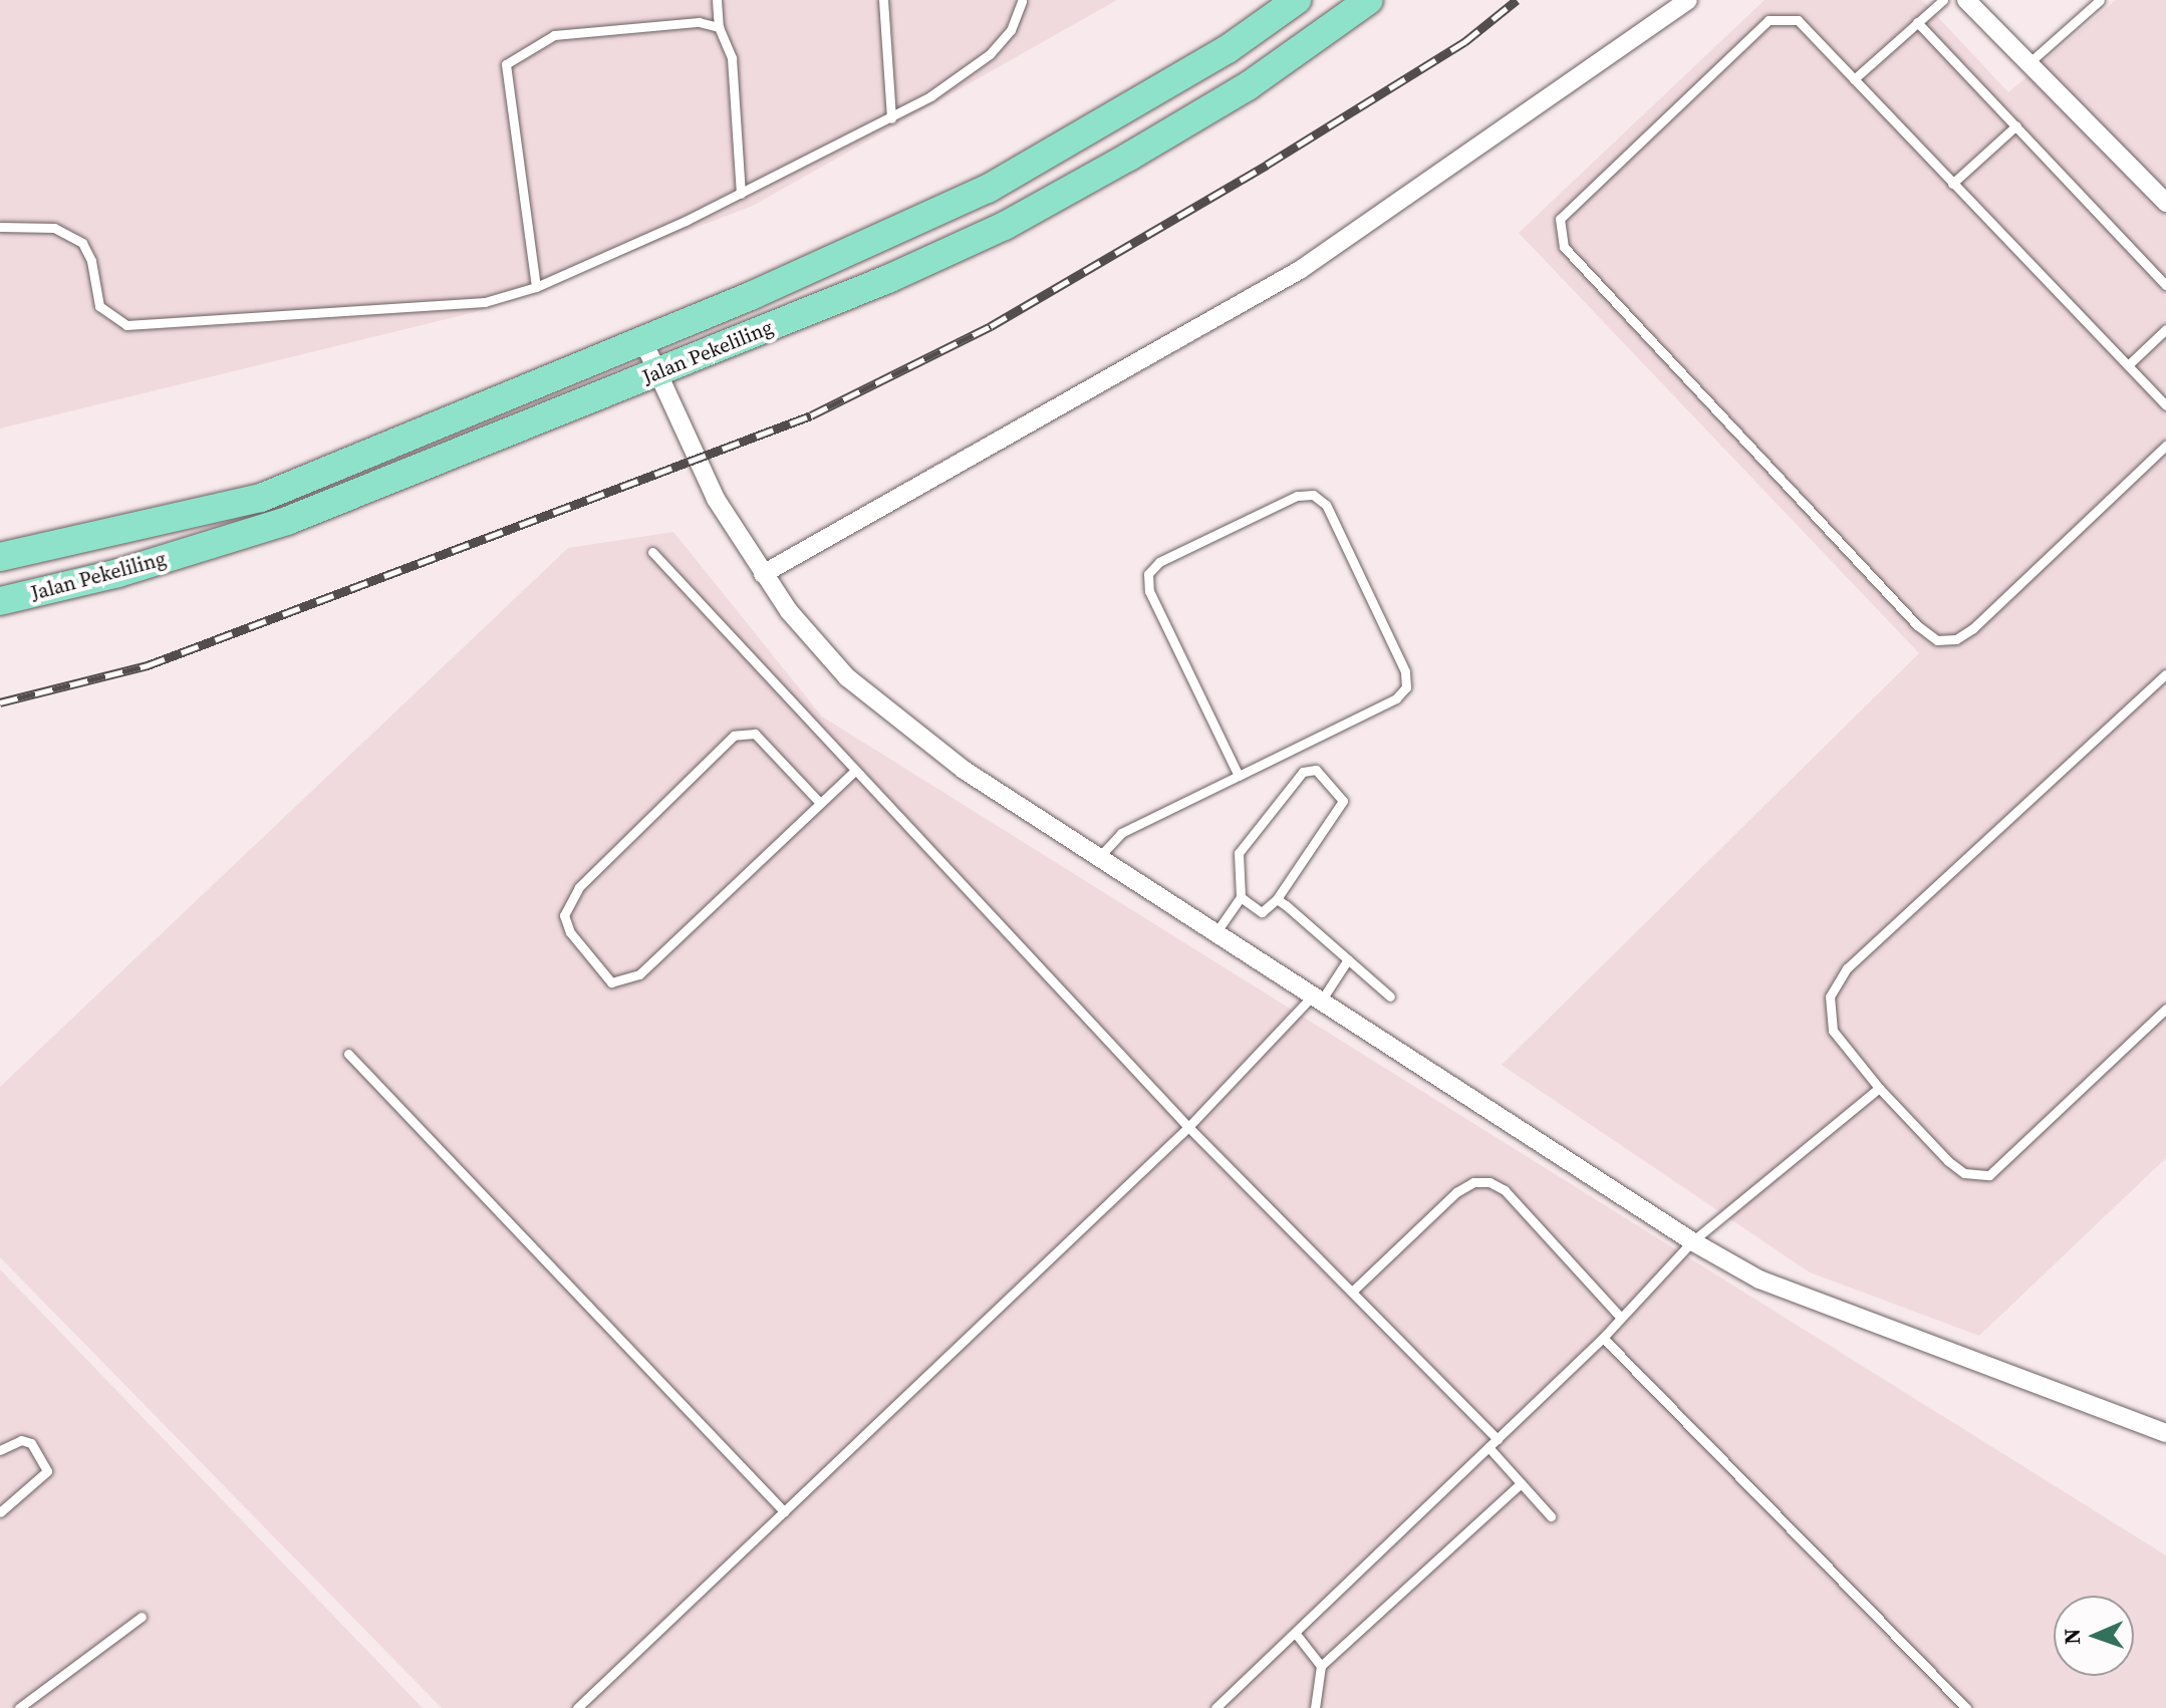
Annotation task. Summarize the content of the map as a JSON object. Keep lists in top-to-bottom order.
{
  "streets": {
    "main road": ["Jalan Pekeliling"]
  },
  "north": "left"
}
